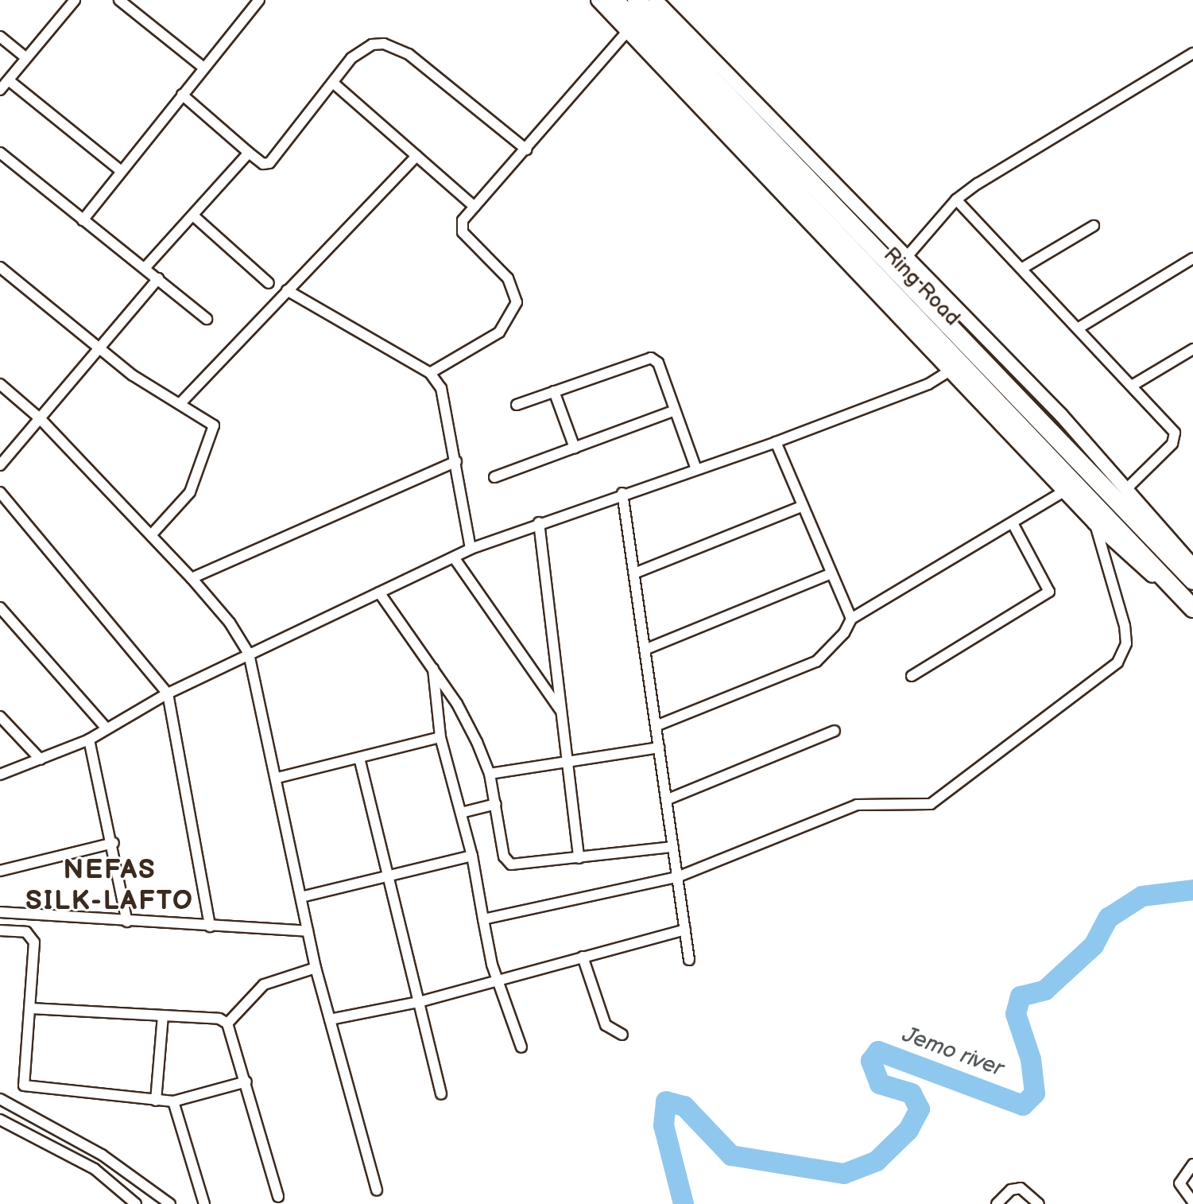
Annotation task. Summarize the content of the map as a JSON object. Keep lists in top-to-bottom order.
{
  "streets": {
    "highway": ["Ring Road"]
  },
  "districts": ["NEFAS SILK-LAFTO"],
  "water": ["Jemo river"]
}
